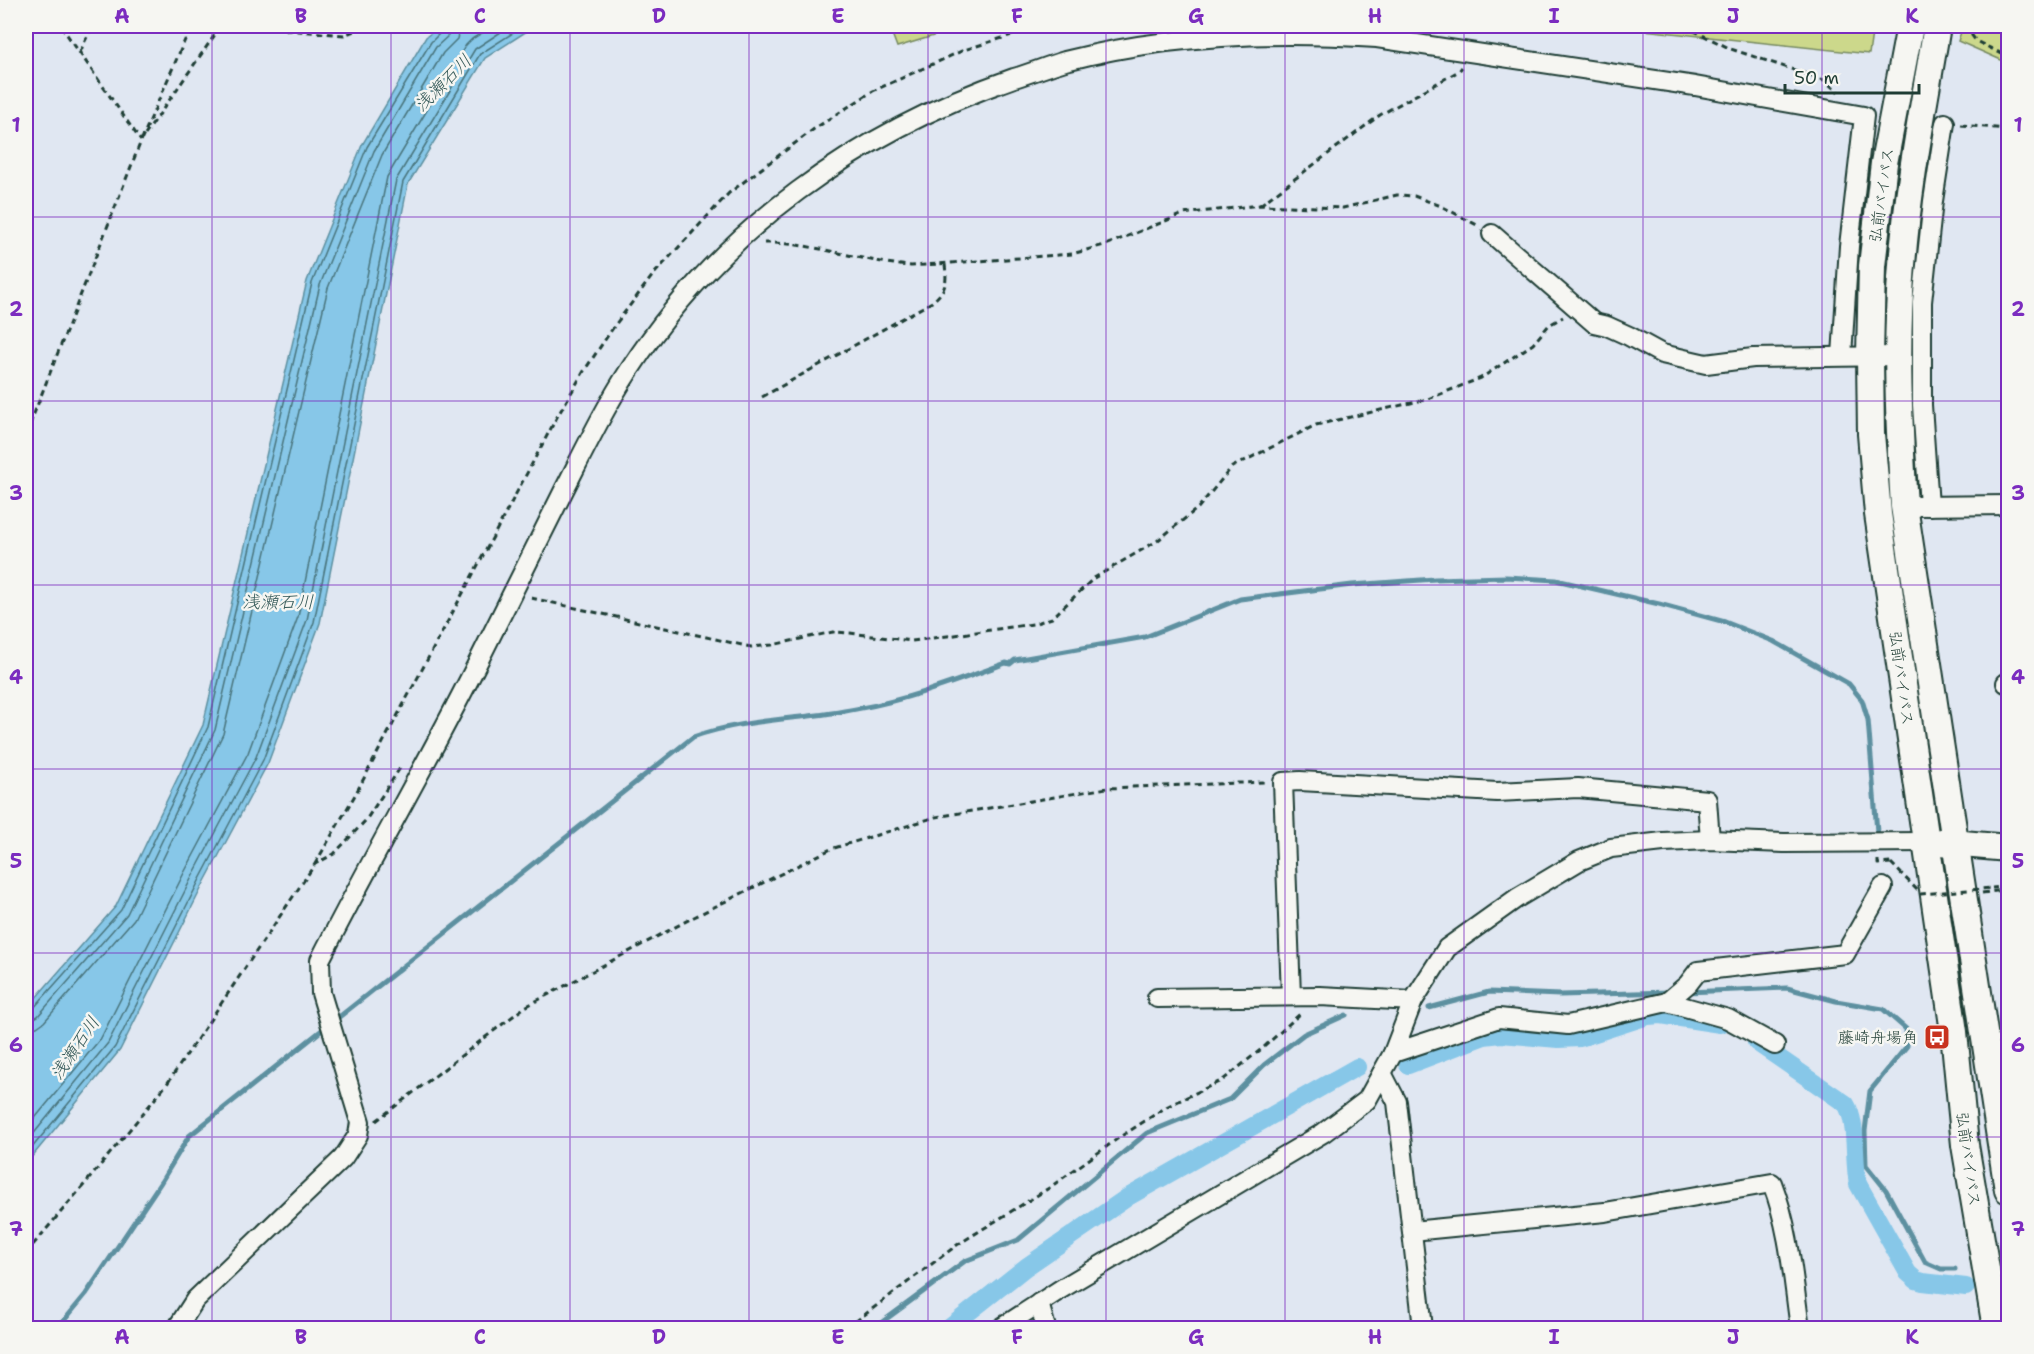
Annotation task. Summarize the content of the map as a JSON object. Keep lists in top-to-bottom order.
{
  "streets": {
    "highway": ["弘前バイパス"]
  },
  "water": ["浅瀬石川"],
  "places": {
    "bus stop": ["藤崎舟場角"]
  },
  "scale_bar": "50 m",
  "grid": {
    "columns": [
      "A",
      "B",
      "C",
      "D",
      "E",
      "F",
      "G",
      "H",
      "I",
      "J",
      "K"
    ],
    "rows": [
      "1",
      "2",
      "3",
      "4",
      "5",
      "6",
      "7"
    ]
  }
}
